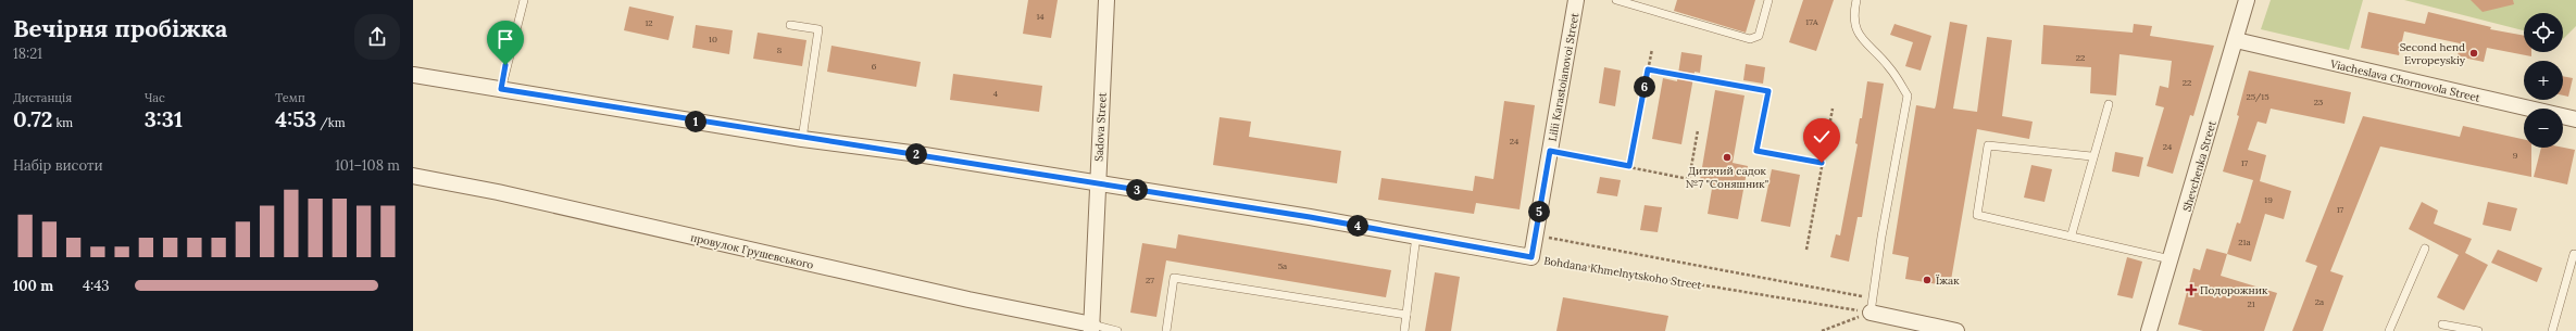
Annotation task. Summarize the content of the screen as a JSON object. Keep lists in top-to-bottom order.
{
  "streets": {
    "street": [
      "Lilii Karastoianovoi Street",
      "Viacheslava Chornovola Street",
      "Sadova Street",
      "Shevchenka Street",
      "провулок Грушевського",
      "Bohdana Khmelnytskoho Street"
    ]
  },
  "crossings": [
    ["Lilii Karastoianovoi Street", "Bohdana Khmelnytskoho Street"],
    ["Viacheslava Chornovola Street", "Shevchenka Street"],
    ["Sadova Street", "провулок Грушевського"],
    ["Sadova Street", "Bohdana Khmelnytskoho Street"]
  ],
  "places": {
    "other": ["Second hend Evropeyskiy", "Дитячий садок №7 \"Соняшник\"", "Їжак"],
    "health": ["Подорожник"]
  },
  "house_numbers": [
    "14",
    "17А",
    "12",
    "10",
    "8",
    "22",
    "6",
    "22",
    "4",
    "25/15",
    "23",
    "24",
    "24",
    "9",
    "17",
    "19",
    "17",
    "21а",
    "5а",
    "27",
    "2а",
    "21"
  ],
  "page": {
    "heading": ["Вечірня пробіжка", "18:21"],
    "map_buttons": ["+", "−"],
    "stats": [
      ["Дистанція", "0.72 km"],
      ["Час", "3:31"],
      ["Темп", "4:53 /km"]
    ],
    "pins": [
      "6",
      "1",
      "2",
      "3",
      "5",
      "4"
    ],
    "chart": ["Набір висоти", "101–108 m"],
    "list": [
      {
        "name": "100 m",
        "note": "4:43"
      }
    ]
  }
}
